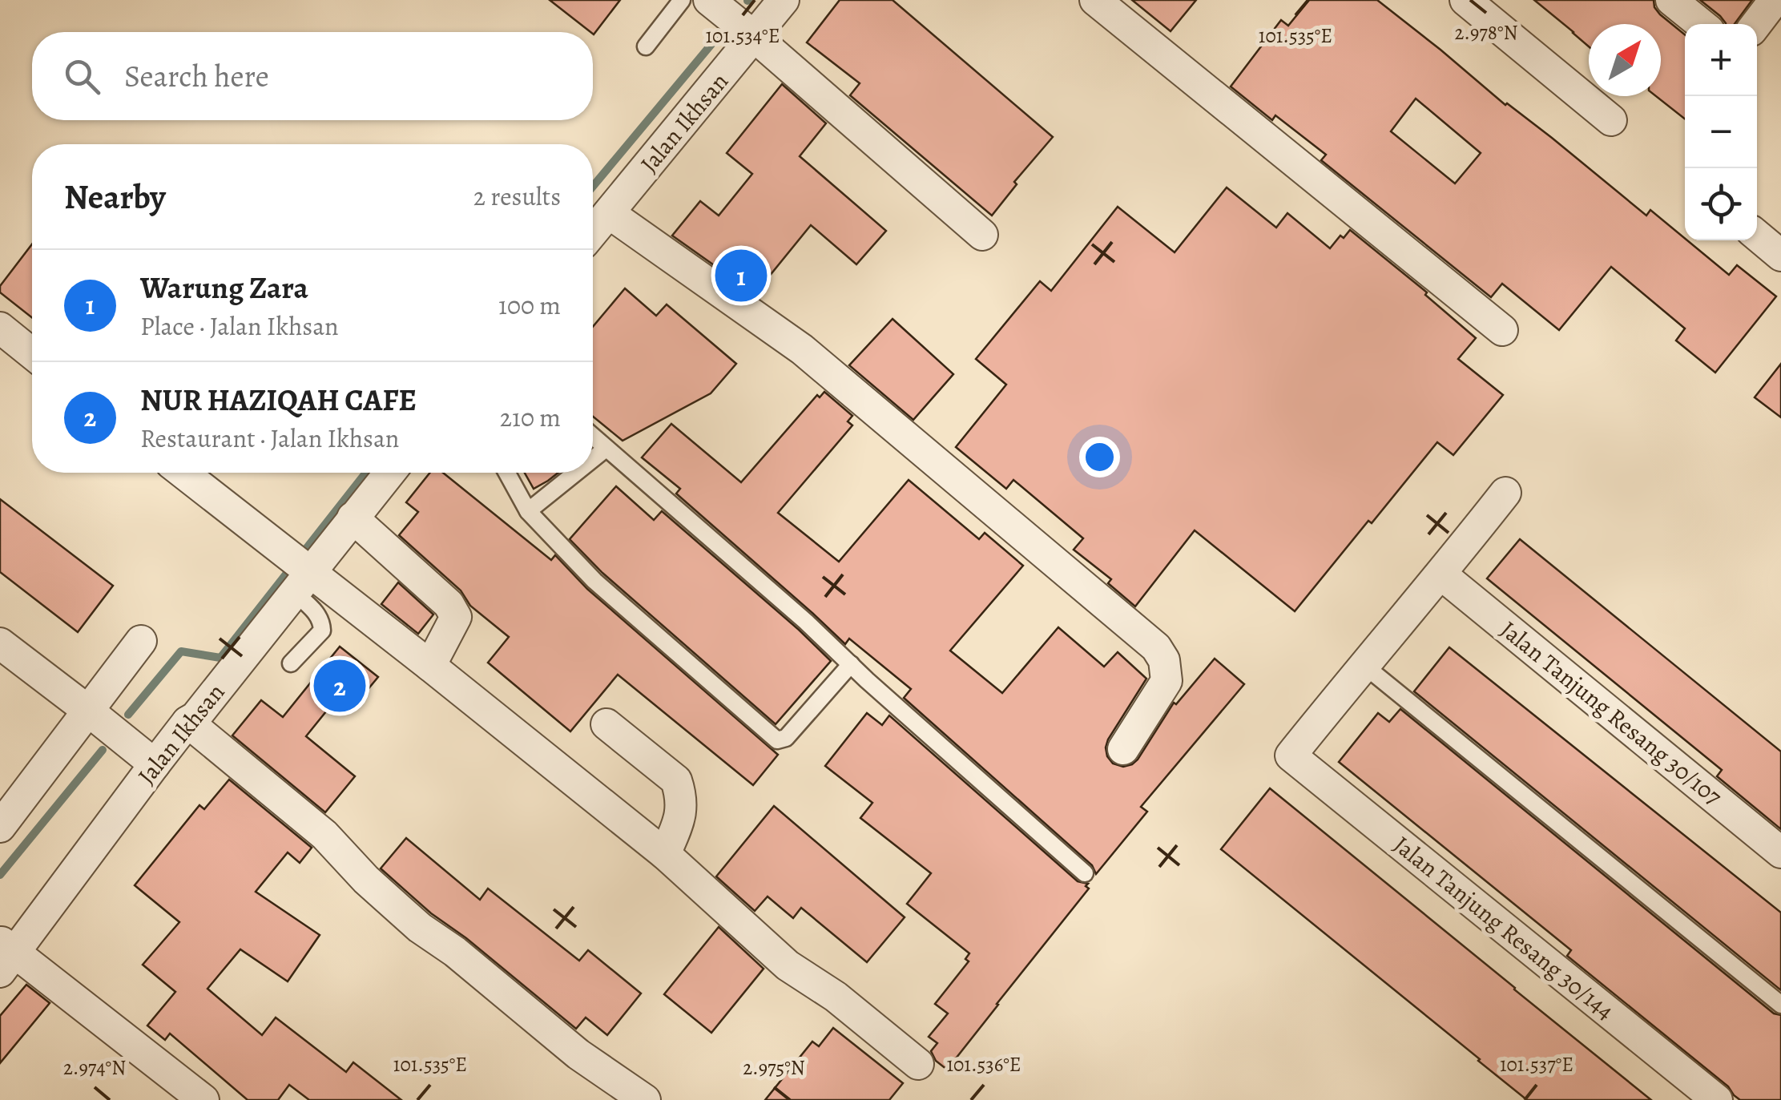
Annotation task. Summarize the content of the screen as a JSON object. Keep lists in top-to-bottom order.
{
  "streets": {
    "street": ["Jalan Ikhsan", "Jalan Tanjung Resang 30/107", "Jalan Tanjung Resang 30/144"]
  },
  "north": "top right",
  "page": {
    "map_buttons": ["+", "−"],
    "search": "Search here",
    "heading": ["Nearby", "2 results"],
    "pins": ["1", "2"],
    "list": [
      {
        "mark": "1",
        "name": "Warung Zara",
        "note": "Place · Jalan Ikhsan",
        "value": "100 m"
      },
      {
        "mark": "2",
        "name": "NUR HAZIQAH CAFE",
        "note": "Restaurant · Jalan Ikhsan",
        "value": "210 m"
      }
    ]
  },
  "coordinates": [
    "2.978°N",
    "101.534°E",
    "101.535°E",
    "101.536°E",
    "101.537°E",
    "2.974°N",
    "2.975°N"
  ]
}
